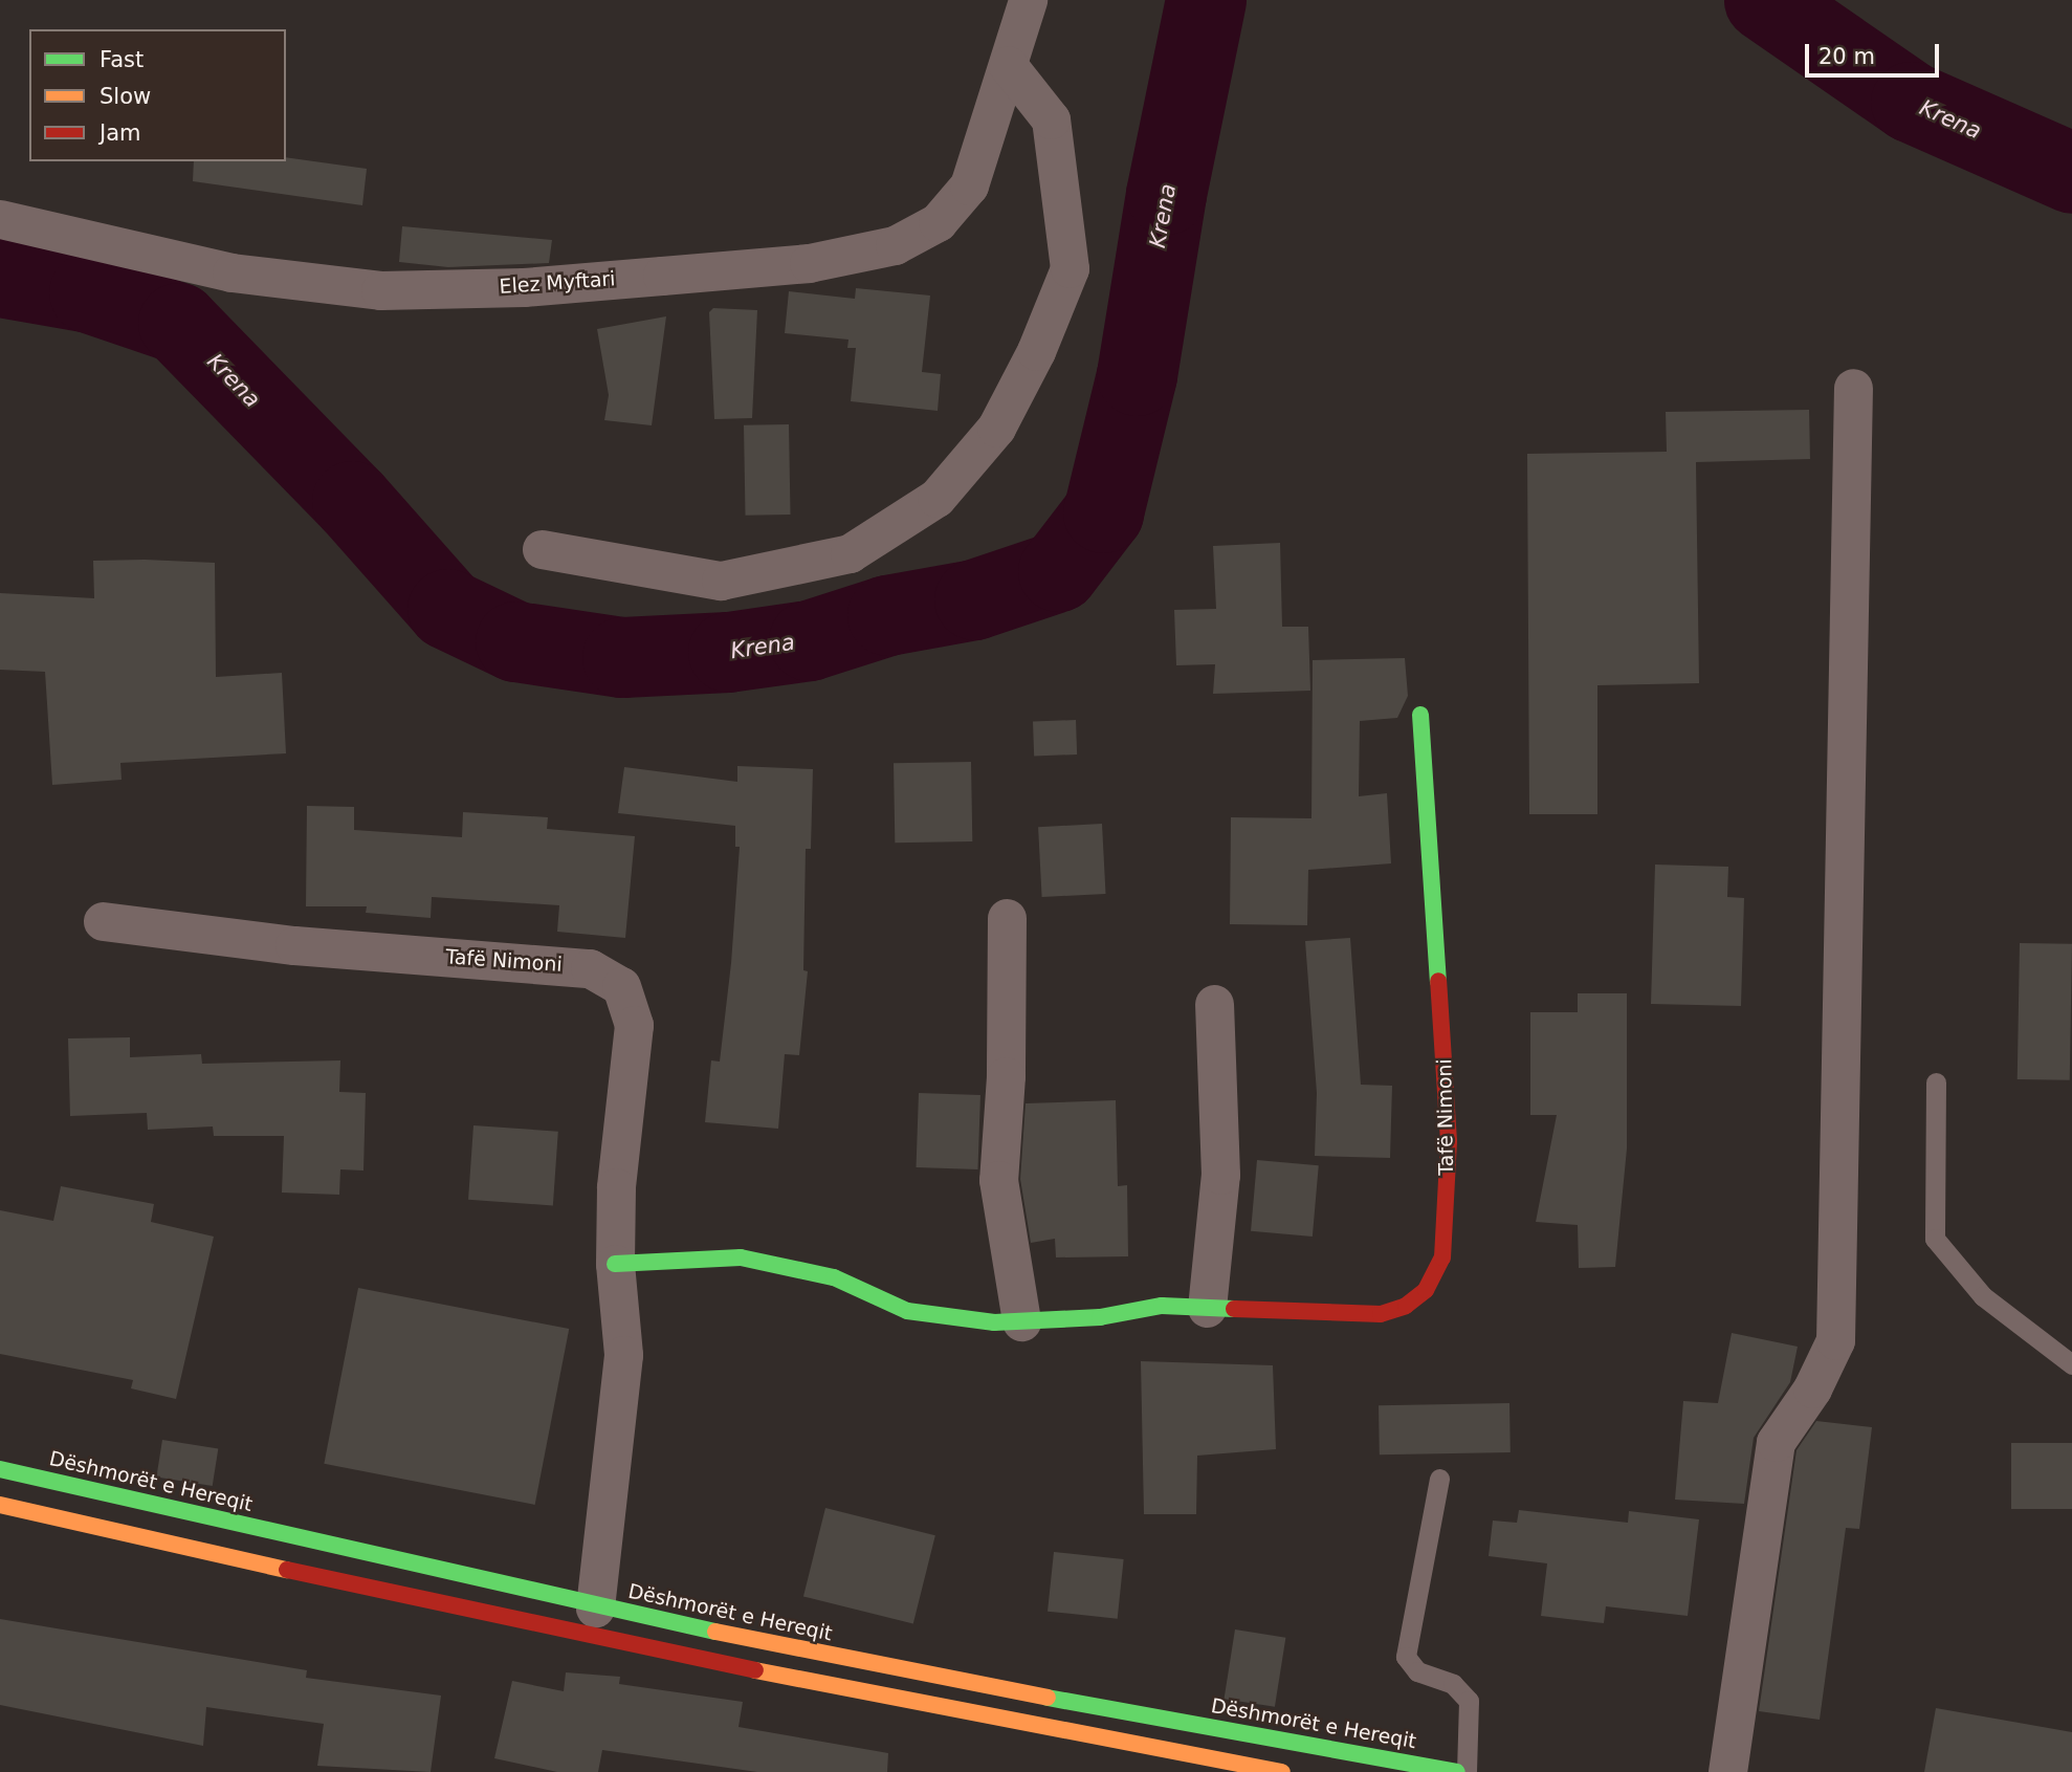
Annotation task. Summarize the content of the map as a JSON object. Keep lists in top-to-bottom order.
{
  "streets": {
    "main road": ["Tafë Nimoni", "Dëshmorët e Hereqit"],
    "street": ["Elez Myftari"]
  },
  "crossings": [
    ["Tafë Nimoni", "Dëshmorët e Hereqit"]
  ],
  "water": ["Krena"],
  "legend": ["Fast", "Slow", "Jam"],
  "scale_bar": "20 m"
}
